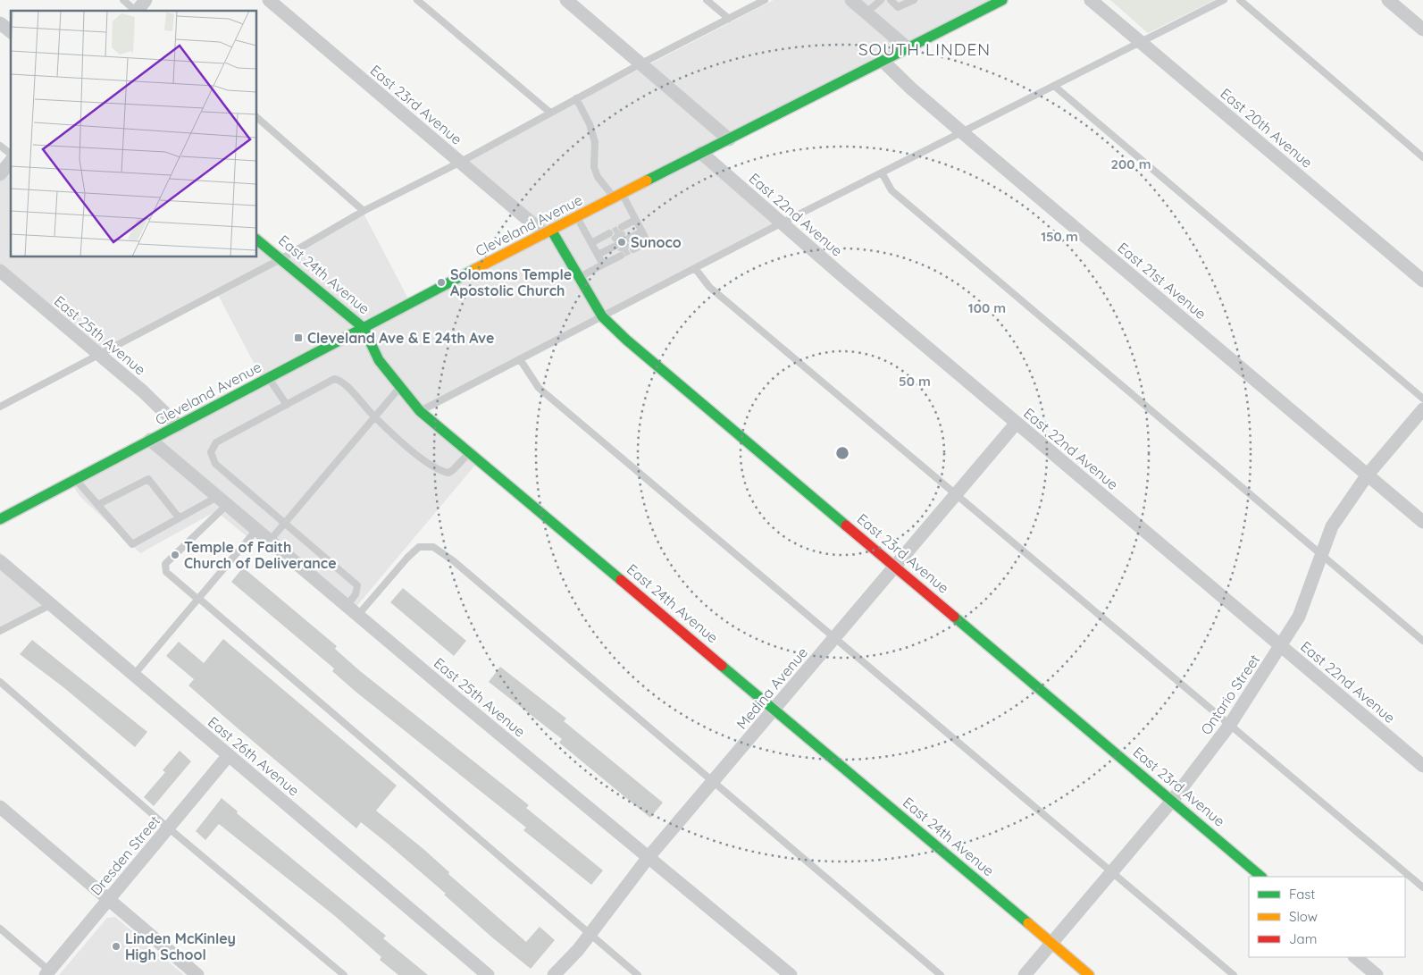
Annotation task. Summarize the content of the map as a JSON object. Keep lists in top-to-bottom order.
{
  "streets": {
    "street": [
      "East 23rd Avenue",
      "East 20th Avenue",
      "East 22nd Avenue",
      "Cleveland Avenue",
      "East 24th Avenue",
      "East 21st Avenue",
      "East 25th Avenue",
      "Medina Avenue",
      "Ontario Street",
      "East 26th Avenue",
      "Dresden Street"
    ]
  },
  "crossings": [
    ["East 23rd Avenue", "Cleveland Avenue"],
    ["East 23rd Avenue", "Medina Avenue"],
    ["East 23rd Avenue", "Ontario Street"],
    ["East 22nd Avenue", "Cleveland Avenue"],
    ["East 22nd Avenue", "Medina Avenue"],
    ["East 22nd Avenue", "Ontario Street"],
    ["Cleveland Avenue", "East 24th Avenue"],
    ["Cleveland Avenue", "East 21st Avenue"],
    ["Cleveland Avenue", "East 25th Avenue"],
    ["East 24th Avenue", "Medina Avenue"],
    ["East 24th Avenue", "Ontario Street"],
    ["East 21st Avenue", "Ontario Street"],
    ["East 25th Avenue", "Medina Avenue"],
    ["East 26th Avenue", "Dresden Street"]
  ],
  "districts": ["SOUTH LINDEN"],
  "places": {
    "other": [
      "Sunoco",
      "Solomons Temple Apostolic Church",
      "Temple of Faith Church of Deliverance",
      "Linden McKinley High School"
    ],
    "transit": ["Cleveland Ave & E 24th Ave"]
  },
  "legend": ["Fast", "Slow", "Jam"],
  "rings": [
    "200 m",
    "150 m",
    "100 m",
    "50 m"
  ]
}
